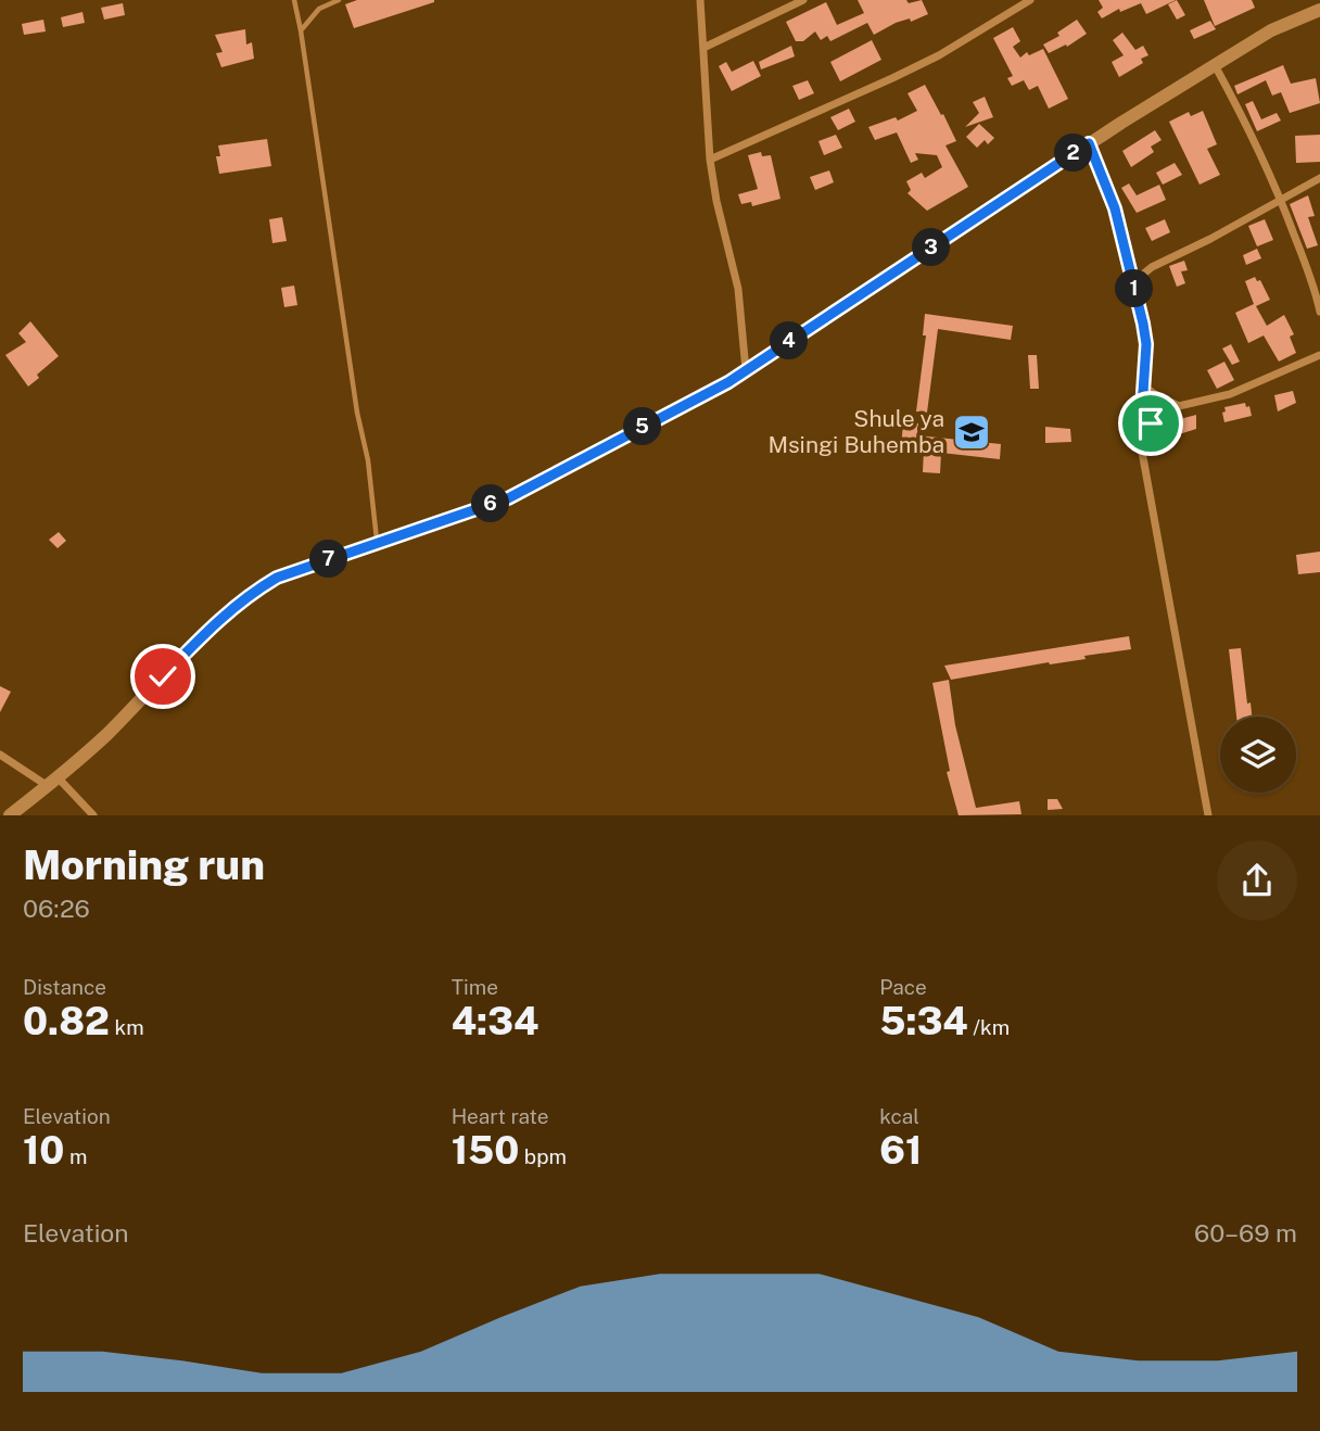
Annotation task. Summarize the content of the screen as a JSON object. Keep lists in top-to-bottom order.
{
  "places": {
    "school or university": ["Shule ya Msingi Buhemba"]
  },
  "page": {
    "pins": [
      "2",
      "3",
      "1",
      "4",
      "5",
      "6",
      "7"
    ],
    "heading": ["Morning run", "06:26"],
    "stats": [
      ["Distance", "0.82 km"],
      ["Time", "4:34"],
      ["Pace", "5:34 /km"],
      ["Elevation", "10 m"],
      ["Heart rate", "150 bpm"],
      ["kcal", "61"]
    ],
    "chart": ["Elevation", "60–69 m"]
  }
}
